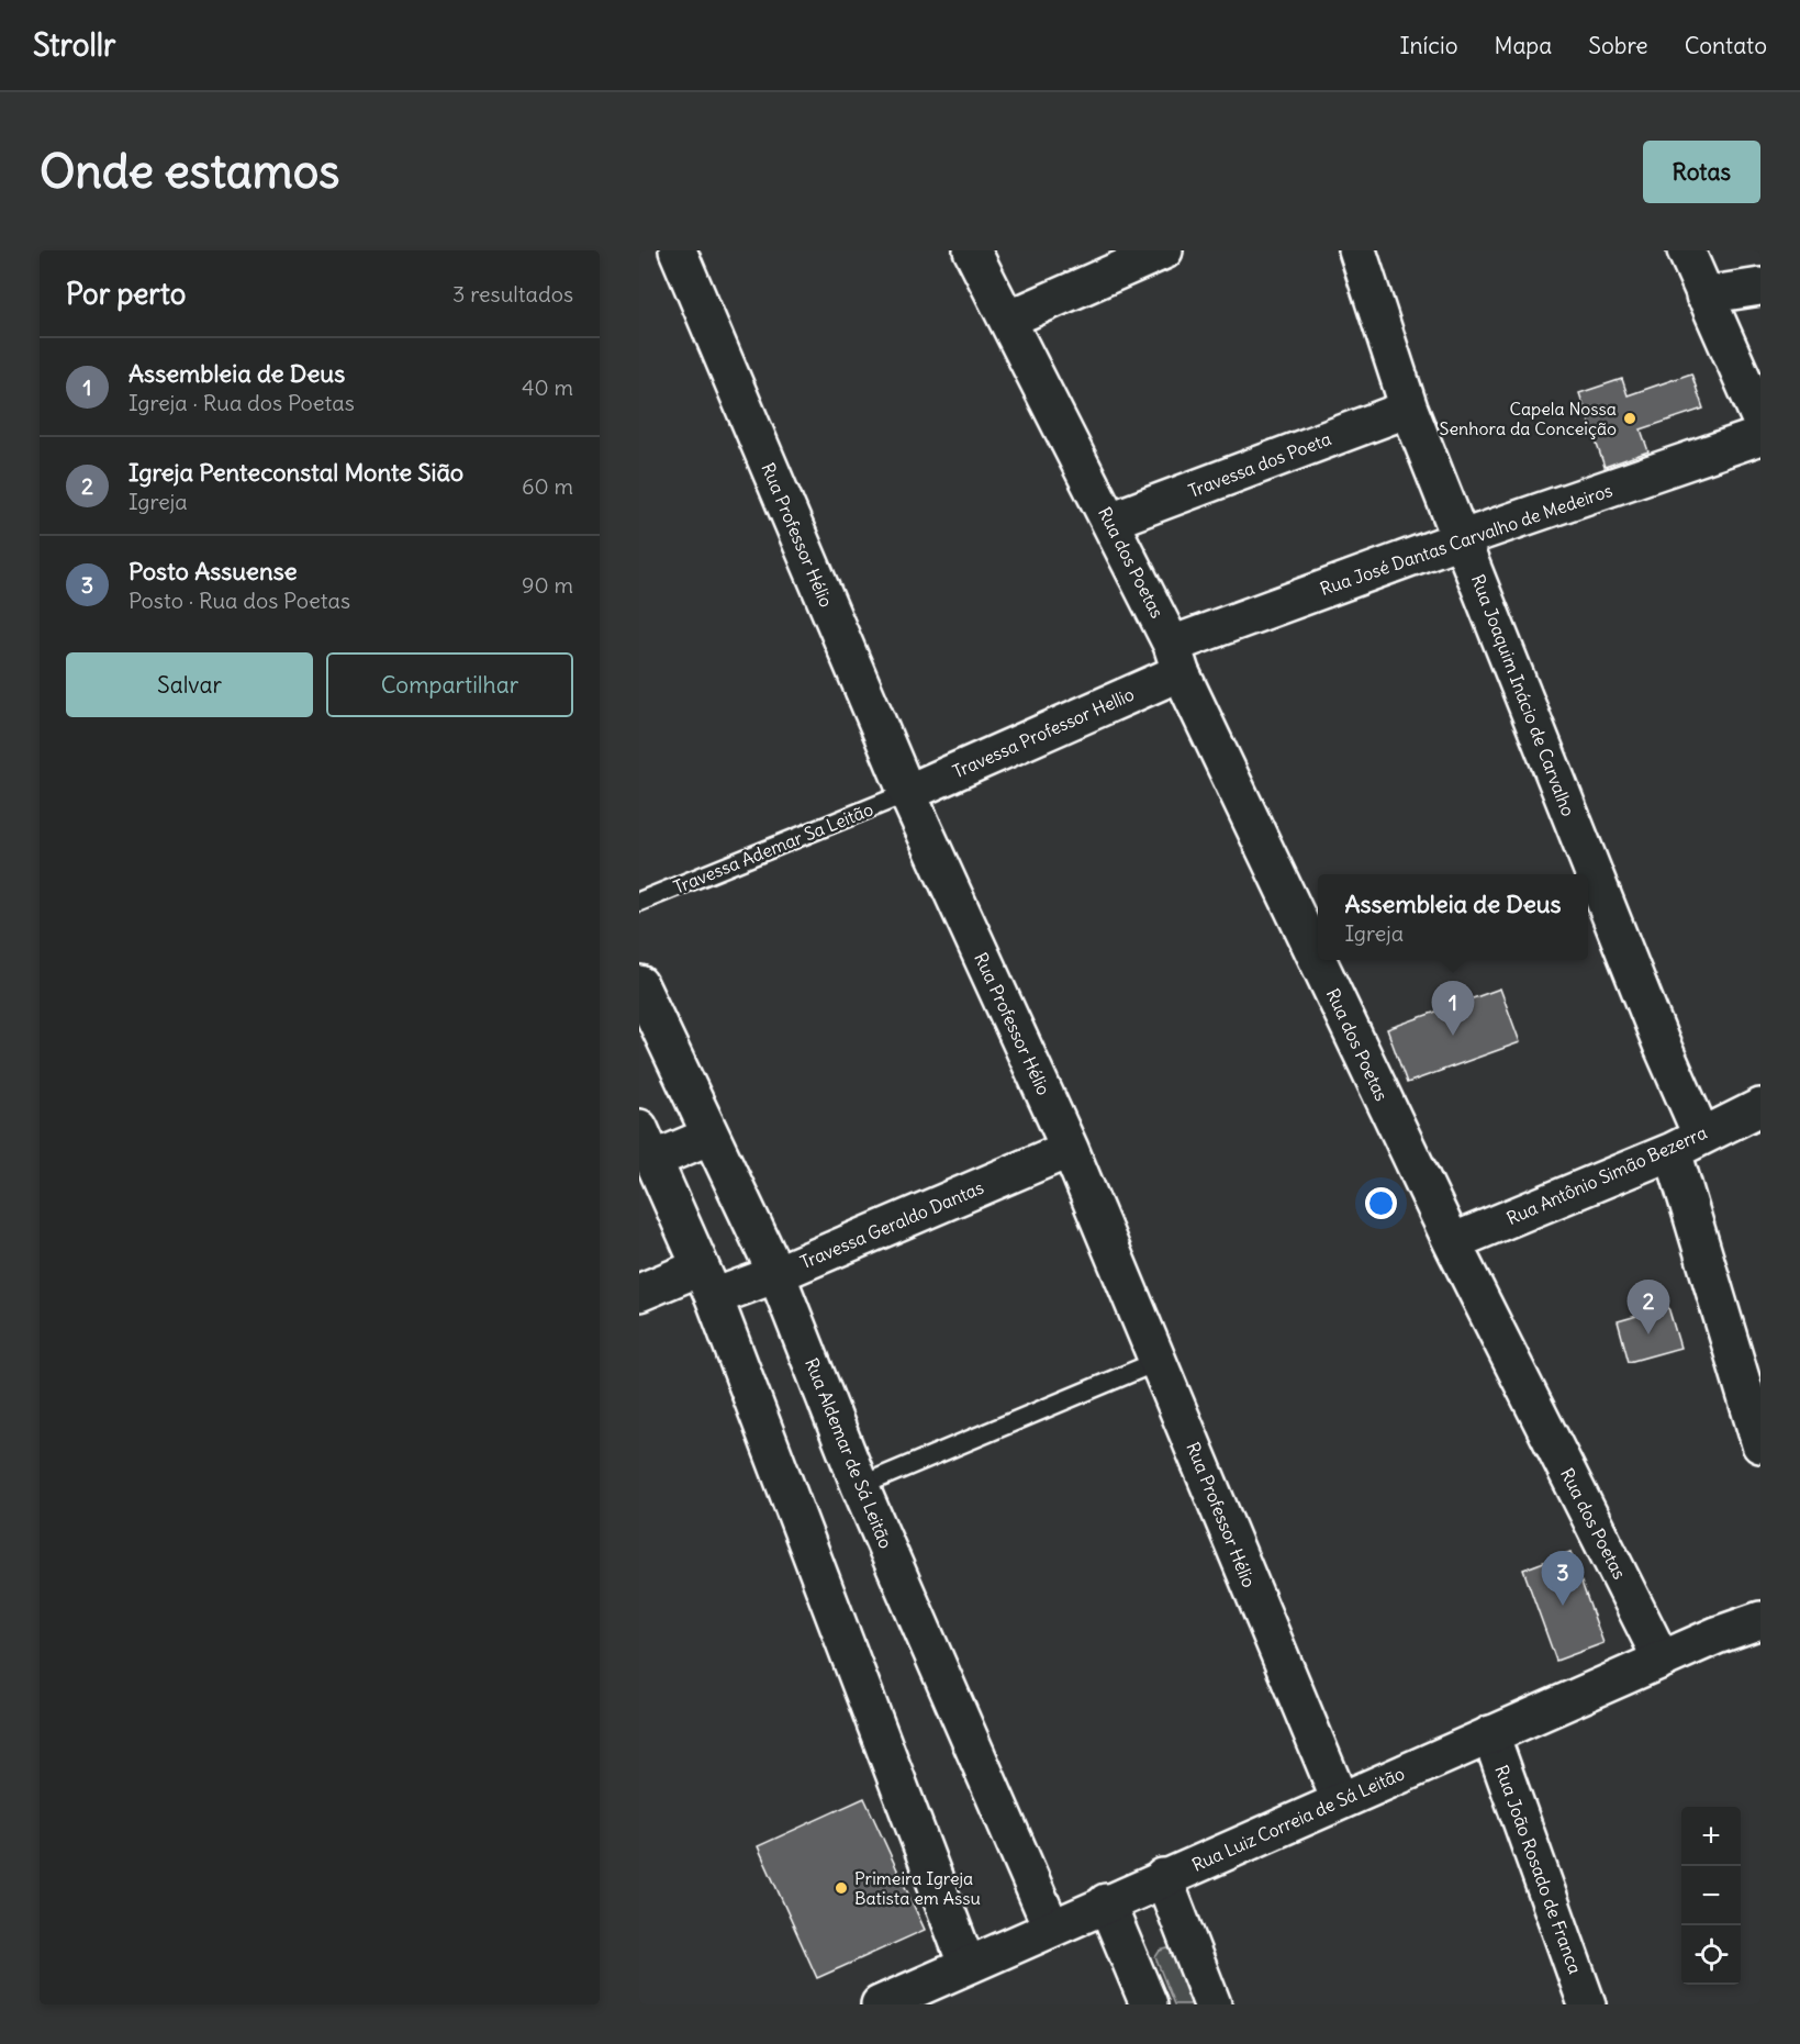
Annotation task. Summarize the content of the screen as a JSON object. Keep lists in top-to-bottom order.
{
  "streets": {
    "street": [
      "Travessa dos Poeta",
      "Rua Professor Hélio",
      "Rua José Dantas Carvalho de Medeiros",
      "Rua dos Poetas",
      "Rua Joaquim Inácio de Carvalho",
      "Travessa Professor Hellio",
      "Rua Antônio Simão Bezerra",
      "Travessa Geraldo Dantas",
      "Rua Aldemar de Sá Leitão",
      "Rua Luiz Correia de Sá Leitão",
      "Rua João Rosado de Franca"
    ],
    "lane": ["Travessa Ademar Sa Leitão"]
  },
  "crossings": [
    ["Travessa dos Poeta", "Rua dos Poetas"],
    ["Travessa dos Poeta", "Rua Joaquim Inácio de Carvalho"],
    ["Rua Professor Hélio", "Travessa Professor Hellio"],
    ["Rua Professor Hélio", "Travessa Ademar Sa Leitão"],
    ["Rua Professor Hélio", "Travessa Geraldo Dantas"],
    ["Rua Professor Hélio", "Rua Luiz Correia de Sá Leitão"],
    ["Rua José Dantas Carvalho de Medeiros", "Rua dos Poetas"],
    ["Rua José Dantas Carvalho de Medeiros", "Rua Joaquim Inácio de Carvalho"],
    ["Rua José Dantas Carvalho de Medeiros", "Travessa Professor Hellio"],
    ["Rua dos Poetas", "Travessa Professor Hellio"],
    ["Rua dos Poetas", "Rua Antônio Simão Bezerra"],
    ["Rua dos Poetas", "Rua Luiz Correia de Sá Leitão"],
    ["Rua Joaquim Inácio de Carvalho", "Rua Antônio Simão Bezerra"],
    ["Travessa Professor Hellio", "Travessa Ademar Sa Leitão"],
    ["Travessa Geraldo Dantas", "Rua Aldemar de Sá Leitão"],
    ["Rua Aldemar de Sá Leitão", "Rua Luiz Correia de Sá Leitão"],
    ["Rua Luiz Correia de Sá Leitão", "Rua João Rosado de Franca"]
  ],
  "places": ["Capela Nossa Senhora da Conceição", "Primeira Igreja Batista em Assu"],
  "page": {
    "header": "Strollr",
    "nav": [
      "Início",
      "Mapa",
      "Sobre",
      "Contato"
    ],
    "buttons": [
      "Rotas",
      ["Salvar", "Compartilhar"]
    ],
    "title": "Onde estamos",
    "heading": ["Por perto", "3 resultados"],
    "list": [
      {
        "mark": "1",
        "name": "Assembleia de Deus",
        "note": "Igreja · Rua dos Poetas",
        "value": "40 m"
      },
      {
        "mark": "2",
        "name": "Igreja Penteconstal Monte Sião",
        "note": "Igreja",
        "value": "60 m"
      },
      {
        "mark": "3",
        "name": "Posto Assuense",
        "note": "Posto · Rua dos Poetas",
        "value": "90 m"
      }
    ],
    "popup": ["Assembleia de Deus", "Igreja"],
    "pins": ["1", "2", "3"],
    "map_buttons": ["+", "−"]
  }
}
